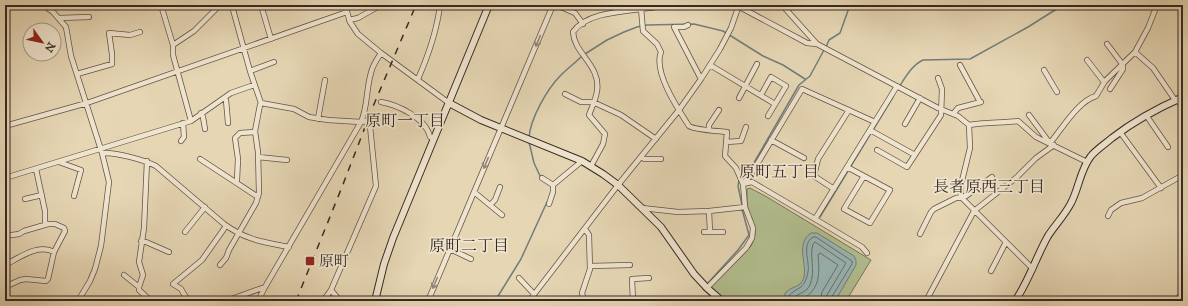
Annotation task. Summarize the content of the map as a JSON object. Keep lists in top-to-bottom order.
{
  "districts": [
    "原町一丁目",
    "原町五丁目",
    "長者原西三丁目",
    "原町二丁目"
  ],
  "places": {
    "transit": ["原町"]
  },
  "north": "bottom right"
}
